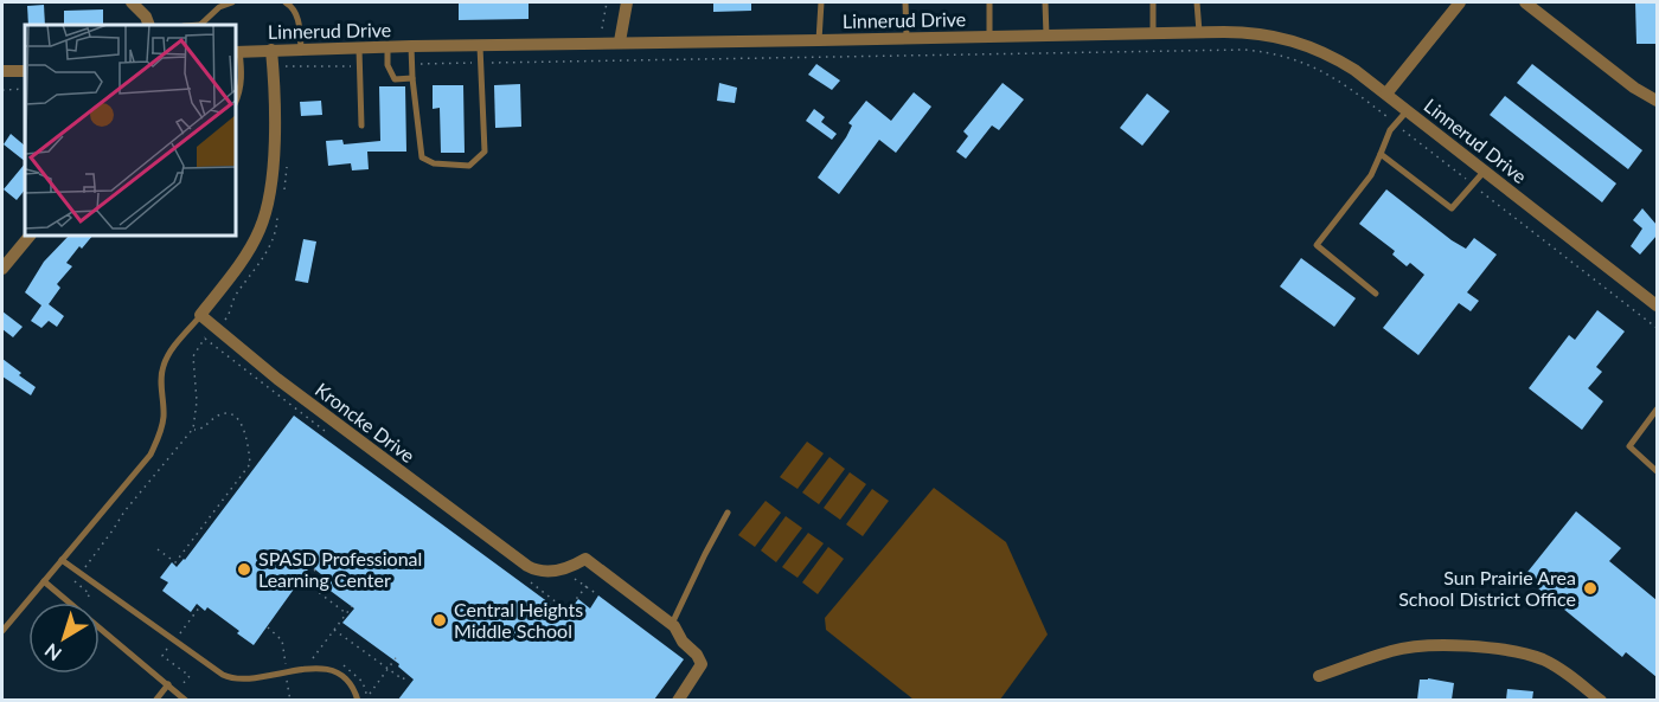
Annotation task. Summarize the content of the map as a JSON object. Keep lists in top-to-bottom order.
{
  "streets": {
    "street": ["Linnerud Drive", "Kroncke Drive"]
  },
  "places": ["SPASD Professional Learning Center", "Sun Prairie Area School District Office", "Central Heights Middle School"],
  "north": "bottom left"
}
